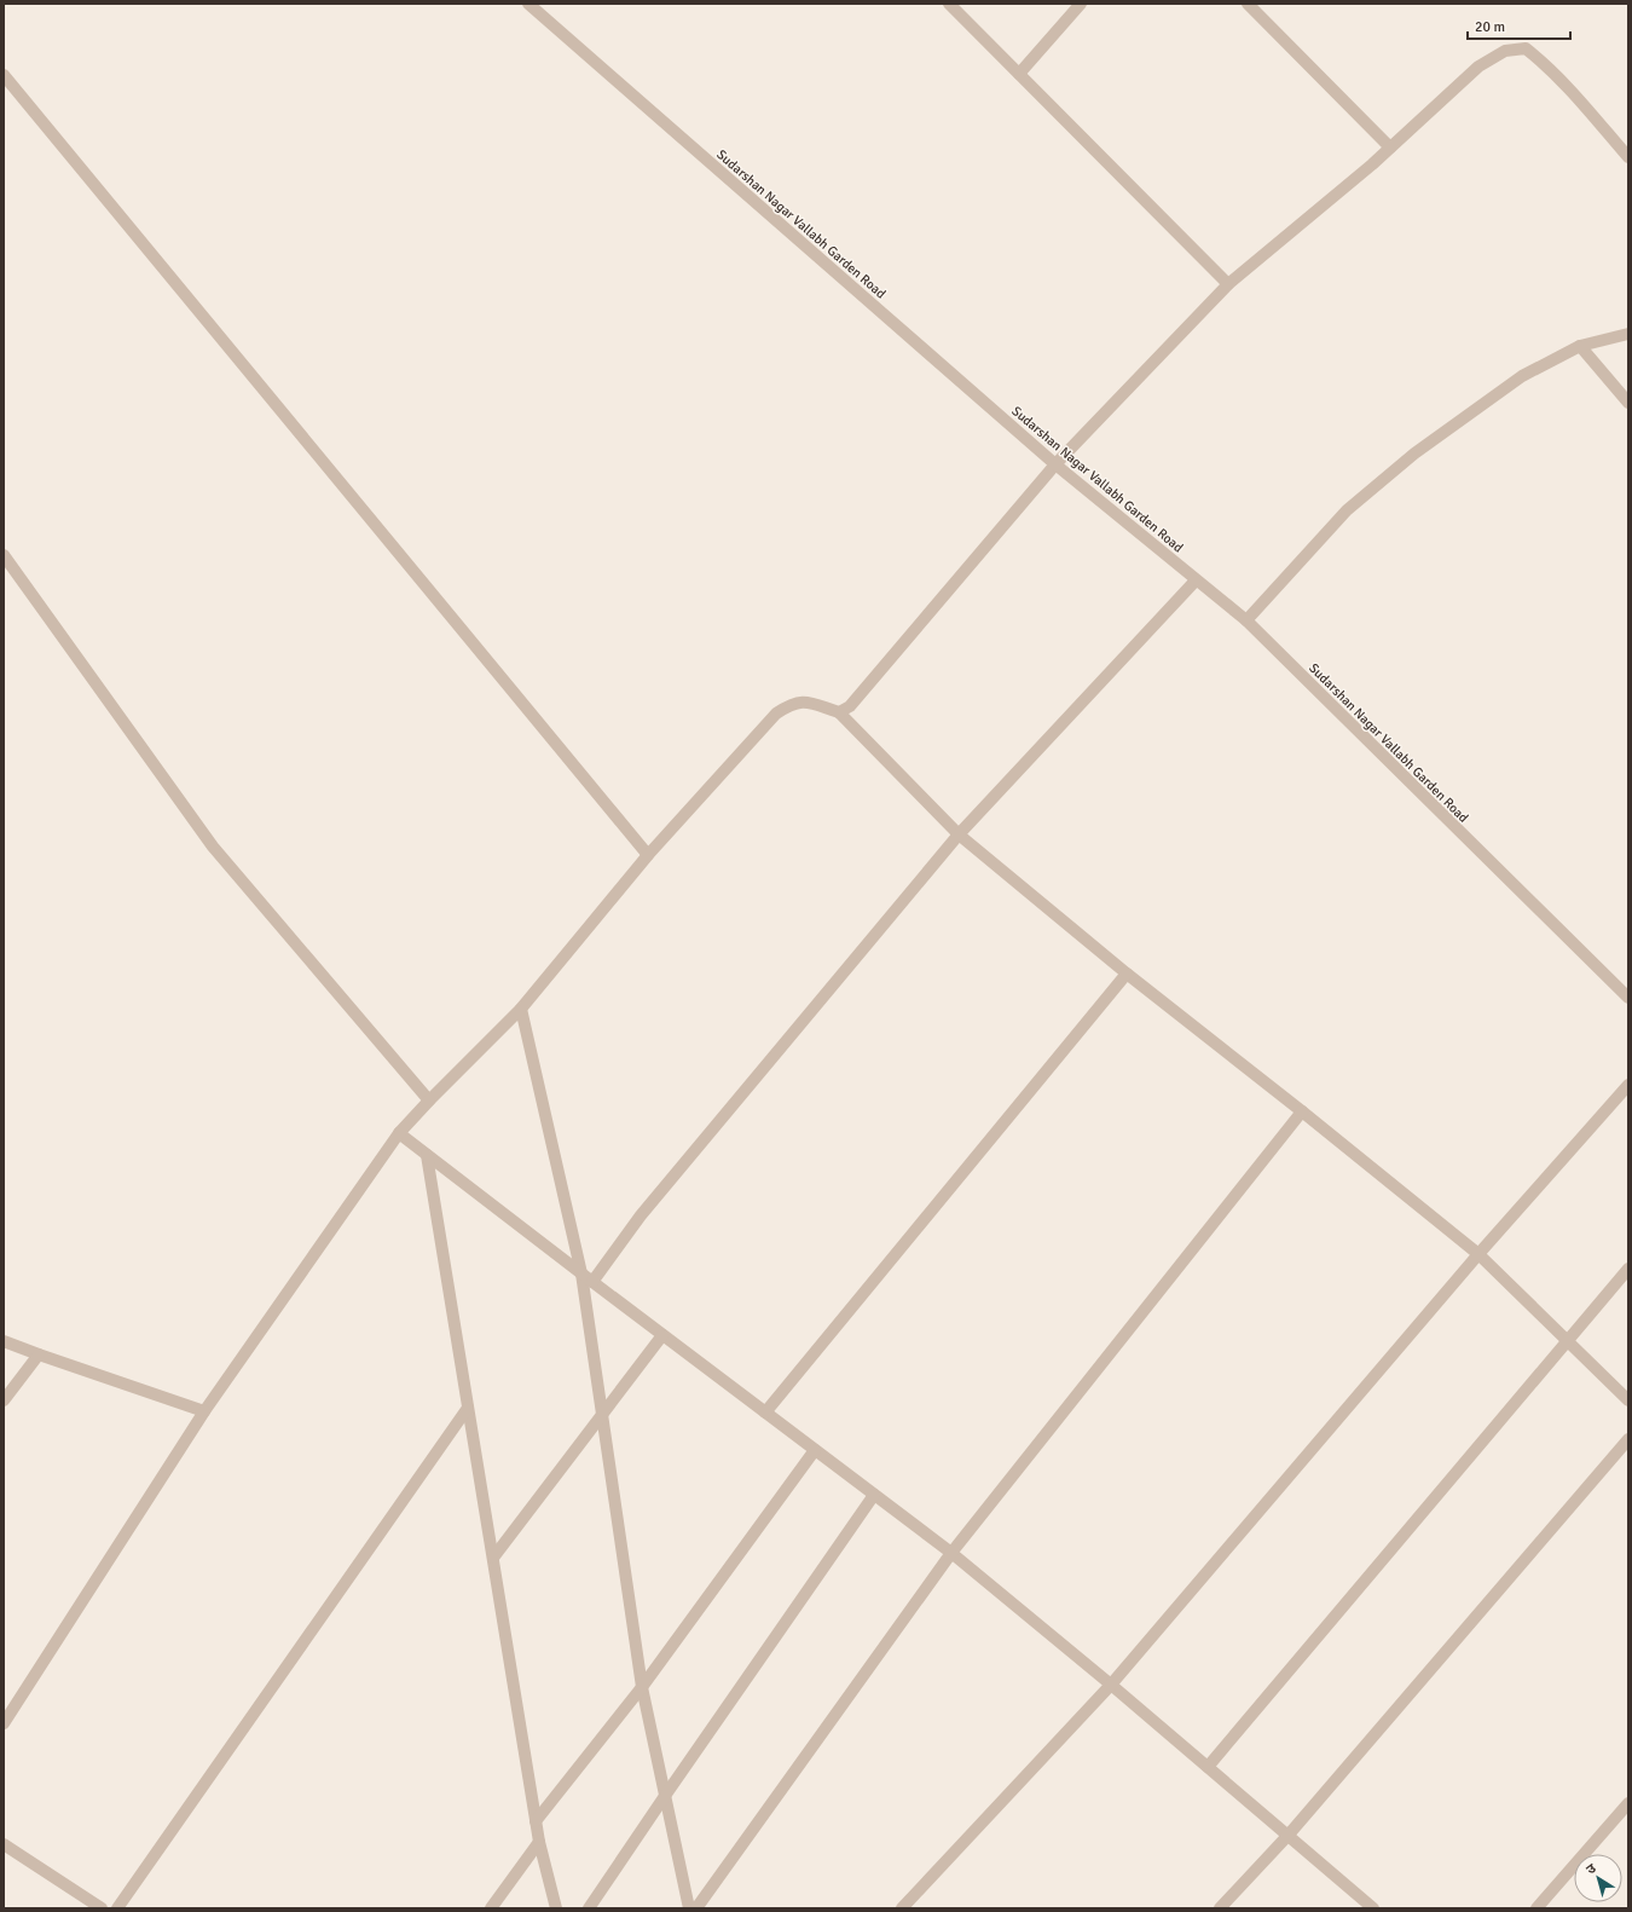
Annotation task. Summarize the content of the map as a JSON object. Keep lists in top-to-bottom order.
{
  "streets": {
    "street": ["Sudarshan Nagar Vallabh Garden Road"]
  },
  "scale_bar": "20 m",
  "north": "top left"
}
